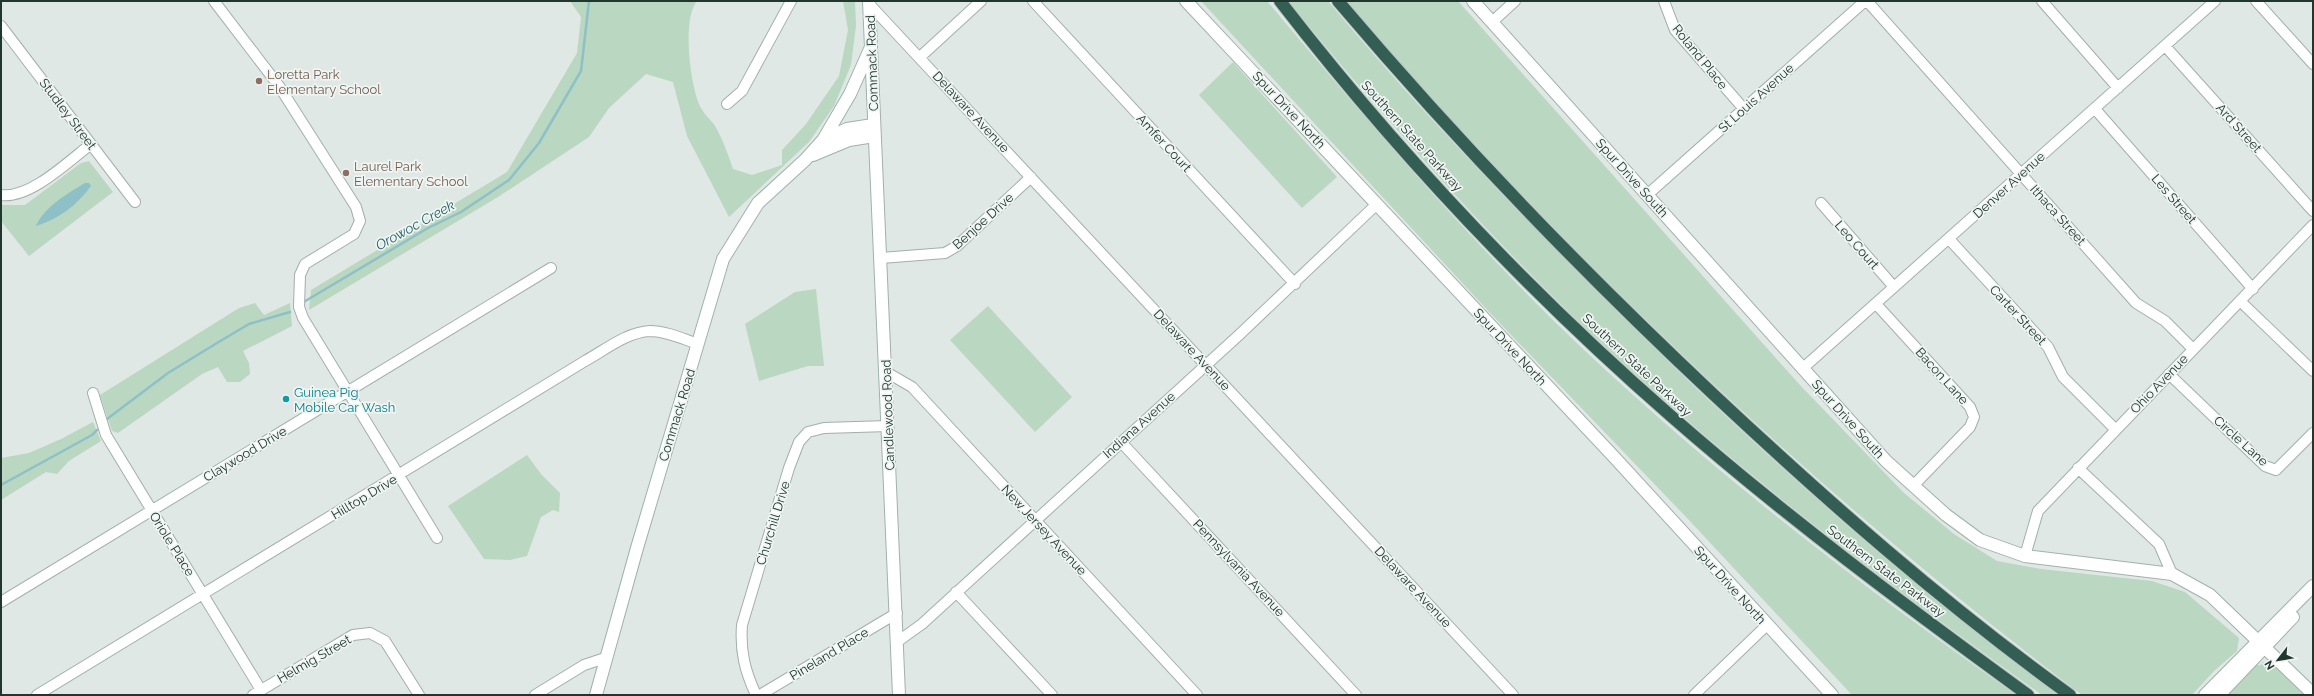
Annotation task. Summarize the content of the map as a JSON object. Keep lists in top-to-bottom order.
{
  "streets": {
    "highway": ["Southern State Parkway"],
    "street": [
      "Roland Place",
      "Commack Road",
      "St Louis Avenue",
      "Spur Drive North",
      "Delaware Avenue",
      "Studley Street",
      "Ard Street",
      "Amfer Court",
      "Spur Drive South",
      "Denver Avenue",
      "Les Street",
      "Ithaca Street",
      "Benjoe Drive",
      "Leo Court",
      "Carter Street",
      "Bacon Lane",
      "Ohio Avenue",
      "Candlewood Road",
      "Indiana Avenue",
      "Circle Lane",
      "Claywood Drive",
      "Hilltop Drive",
      "Churchill Drive",
      "New Jersey Avenue",
      "Oriole Place",
      "Pennsylvania Avenue",
      "Pineland Place",
      "Helmig Street"
    ]
  },
  "crossings": [
    ["Roland Place", "St Louis Avenue"],
    ["Commack Road", "Delaware Avenue"],
    ["Commack Road", "Candlewood Road"],
    ["Commack Road", "Hilltop Drive"],
    ["St Louis Avenue", "Spur Drive South"],
    ["St Louis Avenue", "Ithaca Street"],
    ["Spur Drive North", "Indiana Avenue"],
    ["Delaware Avenue", "Benjoe Drive"],
    ["Delaware Avenue", "Indiana Avenue"],
    ["Ard Street", "Denver Avenue"],
    ["Amfer Court", "Indiana Avenue"],
    ["Spur Drive South", "Denver Avenue"],
    ["Spur Drive South", "Bacon Lane"],
    ["Spur Drive South", "Ohio Avenue"],
    ["Denver Avenue", "Les Street"],
    ["Denver Avenue", "Ithaca Street"],
    ["Denver Avenue", "Leo Court"],
    ["Denver Avenue", "Carter Street"],
    ["Denver Avenue", "Bacon Lane"],
    ["Les Street", "Ohio Avenue"],
    ["Ithaca Street", "Ohio Avenue"],
    ["Benjoe Drive", "Candlewood Road"],
    ["Carter Street", "Ohio Avenue"],
    ["Ohio Avenue", "Circle Lane"],
    ["Candlewood Road", "Indiana Avenue"],
    ["Candlewood Road", "Churchill Drive"],
    ["Candlewood Road", "New Jersey Avenue"],
    ["Candlewood Road", "Pineland Place"],
    ["Indiana Avenue", "New Jersey Avenue"],
    ["Indiana Avenue", "Pennsylvania Avenue"],
    ["Claywood Drive", "Oriole Place"],
    ["Hilltop Drive", "Oriole Place"],
    ["Oriole Place", "Helmig Street"]
  ],
  "water": ["Orowoc Creek"],
  "places": ["Loretta Park Elementary School", "Laurel Park Elementary School", "Guinea Pig Mobile Car Wash"],
  "north": "bottom left"
}
